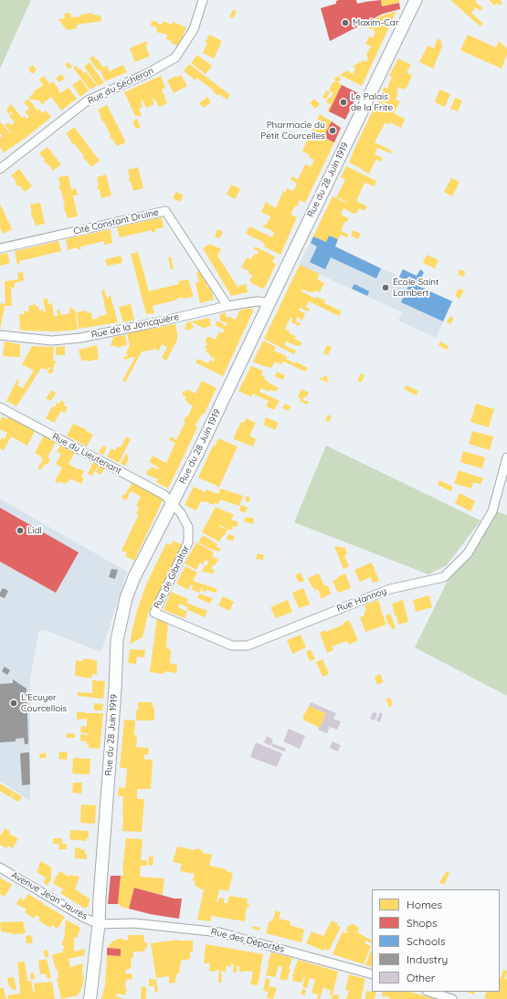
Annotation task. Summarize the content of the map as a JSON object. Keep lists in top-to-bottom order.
{
  "streets": {
    "main road": ["Rue du 28 Juin 1919"],
    "street": [
      "Rue du Sécheron",
      "Cité Constant Druine",
      "Rue de la Joncquière",
      "Rue du Lieutenant",
      "Rue de Gibraltar",
      "Rue Hannoy",
      "Avenue Jean Jaurès",
      "Rue des Déportés"
    ]
  },
  "crossings": [
    ["Rue du 28 Juin 1919", "Rue de la Joncquière"],
    ["Rue du 28 Juin 1919", "Rue du Lieutenant"],
    ["Rue du 28 Juin 1919", "Rue de Gibraltar"],
    ["Rue du 28 Juin 1919", "Avenue Jean Jaurès"],
    ["Rue du 28 Juin 1919", "Rue des Déportés"],
    ["Cité Constant Druine", "Rue de la Joncquière"],
    ["Rue du Lieutenant", "Rue de Gibraltar"],
    ["Rue de Gibraltar", "Rue Hannoy"],
    ["Avenue Jean Jaurès", "Rue des Déportés"]
  ],
  "places": [
    "Maxim-Car",
    "Le Palais de la Frite",
    "Pharmacie du Petit Courcelles",
    "École Saint Lambert",
    "Lidl",
    "L'Ecuyer Courcellois"
  ],
  "legend": [
    "Homes",
    "Shops",
    "Schools",
    "Industry",
    "Other"
  ]
}
